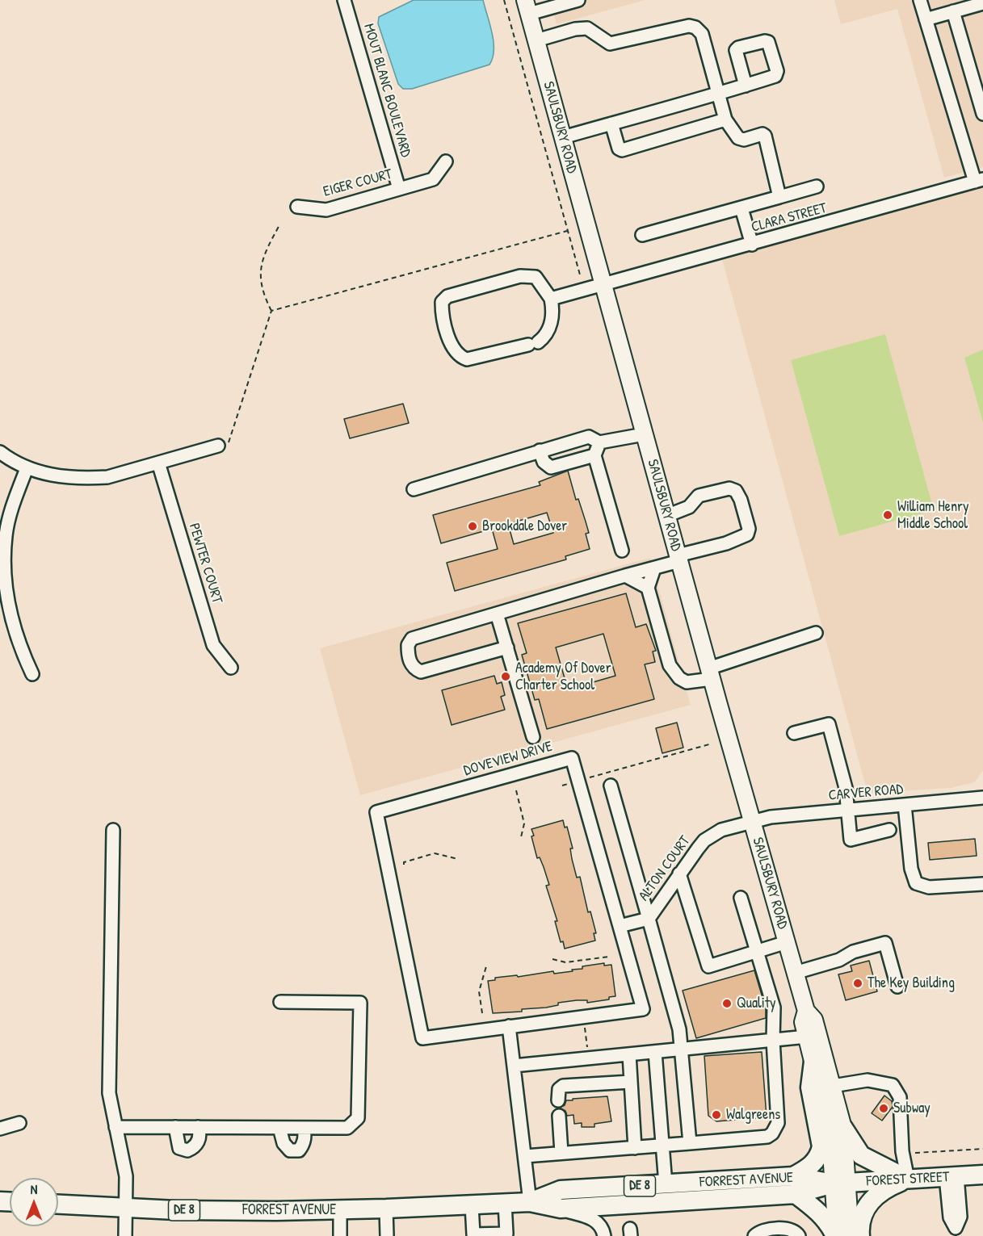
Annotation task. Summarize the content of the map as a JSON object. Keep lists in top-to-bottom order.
{
  "streets": {
    "highway": ["FOREST STREET", "FORREST AVENUE", "DE 8"],
    "main road": ["SAULSBURY ROAD"],
    "street": [
      "MOUT BLANC BOULEVARD",
      "EIGER COURT",
      "CLARA STREET",
      "PEWTER COURT",
      "DOVEVIEW DRIVE",
      "CARVER ROAD",
      "ALTON COURT"
    ]
  },
  "crossings": [
    ["MOUT BLANC BOULEVARD", "EIGER COURT"],
    ["SAULSBURY ROAD", "CLARA STREET"],
    ["SAULSBURY ROAD", "CARVER ROAD"],
    ["SAULSBURY ROAD", "ALTON COURT"],
    ["SAULSBURY ROAD", "FOREST STREET"],
    ["SAULSBURY ROAD", "FORREST AVENUE"],
    ["CARVER ROAD", "ALTON COURT"],
    ["FOREST STREET", "FORREST AVENUE"]
  ],
  "places": [
    "William Henry Middle School",
    "Brookdale Dover",
    "Academy Of Dover Charter School",
    "The Key Building",
    "Quality",
    "Subway",
    "Walgreens"
  ],
  "north": "top"
}
